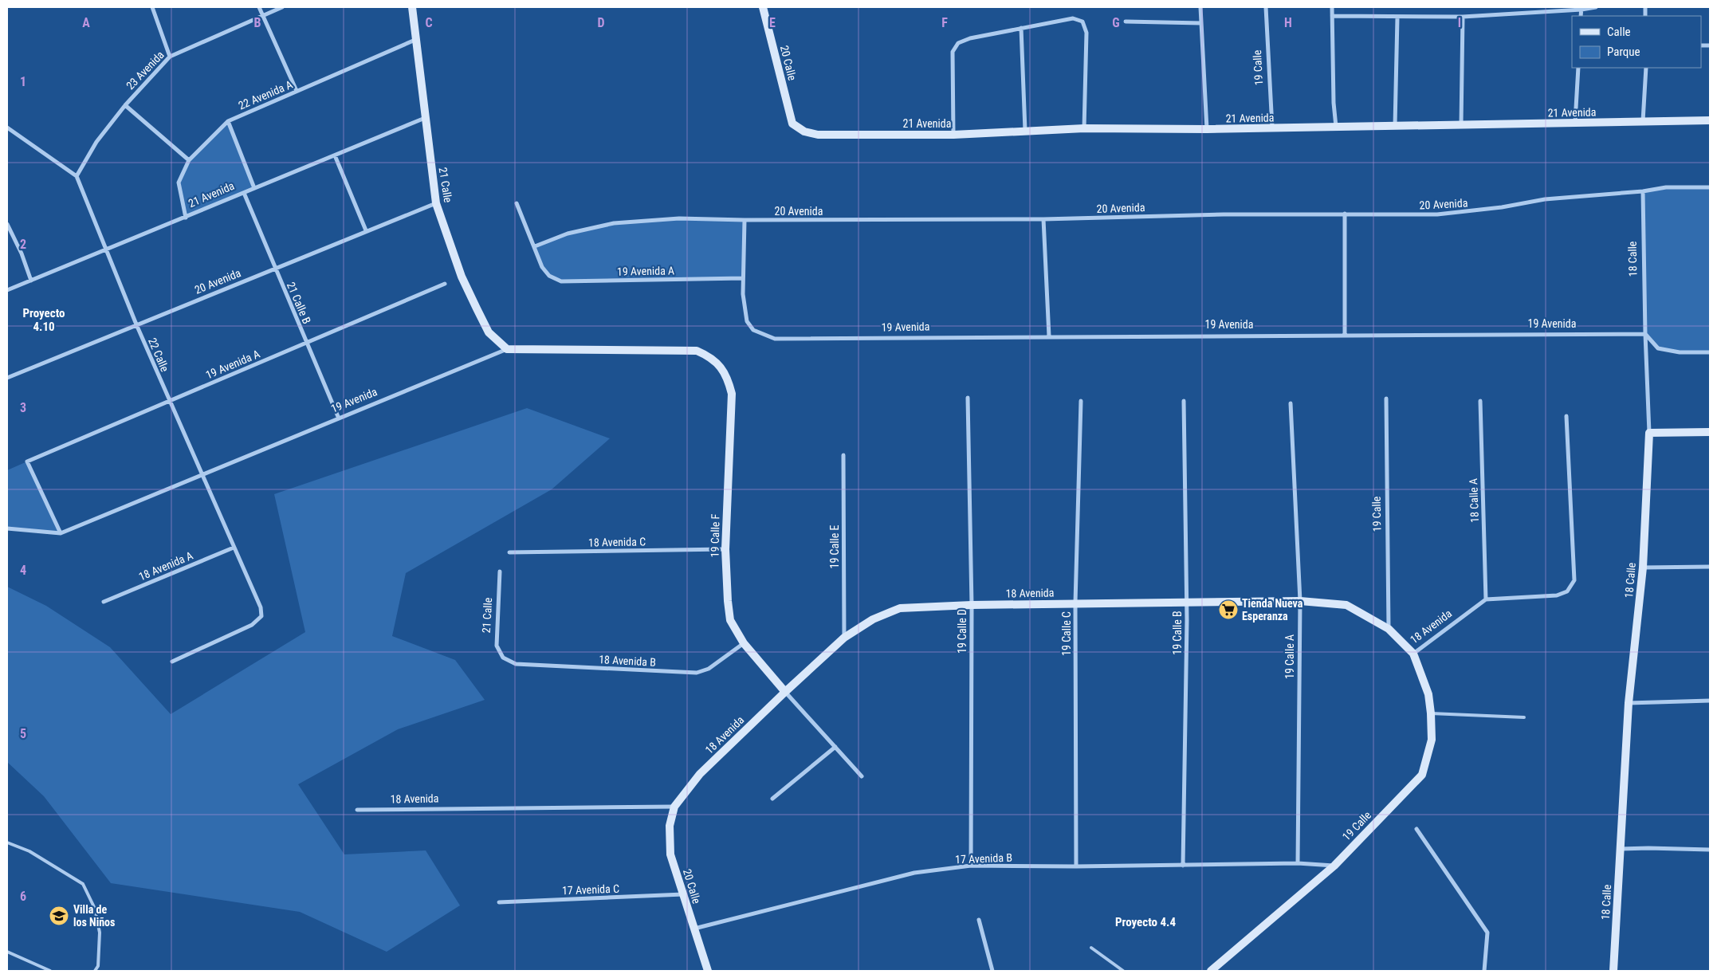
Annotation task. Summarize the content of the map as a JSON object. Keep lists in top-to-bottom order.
{
  "streets": {
    "street": [
      "20 Calle",
      "19 Calle",
      "23 Avenida",
      "22 Avenida A",
      "21 Avenida",
      "21 Calle",
      "20 Avenida",
      "18 Calle",
      "19 Avenida A",
      "21 Calle B",
      "19 Avenida",
      "22 Calle",
      "18 Calle A",
      "19 Calle F",
      "18 Avenida C",
      "19 Calle E",
      "18 Avenida A",
      "18 Avenida",
      "19 Calle D",
      "19 Calle B",
      "19 Calle C",
      "19 Calle A",
      "18 Avenida B",
      "17 Avenida B",
      "17 Avenida C"
    ]
  },
  "crossings": [
    ["20 Calle", "21 Avenida"],
    ["20 Calle", "18 Avenida"],
    ["20 Calle", "17 Avenida B"],
    ["20 Calle", "17 Avenida C"],
    ["19 Calle", "21 Avenida"],
    ["19 Calle", "18 Avenida"],
    ["19 Calle", "17 Avenida B"],
    ["23 Avenida", "22 Calle"],
    ["22 Avenida A", "21 Avenida"],
    ["22 Avenida A", "21 Calle"],
    ["21 Avenida", "21 Calle"],
    ["21 Avenida", "21 Calle B"],
    ["21 Avenida", "22 Calle"],
    ["21 Calle", "20 Avenida"],
    ["21 Calle", "19 Avenida"],
    ["21 Calle", "18 Avenida B"],
    ["20 Avenida", "18 Calle"],
    ["20 Avenida", "19 Avenida A"],
    ["20 Avenida", "21 Calle B"],
    ["20 Avenida", "22 Calle"],
    ["18 Calle", "19 Avenida"],
    ["19 Avenida A", "21 Calle B"],
    ["19 Avenida A", "19 Avenida"],
    ["19 Avenida A", "22 Calle"],
    ["21 Calle B", "19 Avenida"],
    ["19 Avenida", "22 Calle"],
    ["19 Avenida", "19 Calle F"],
    ["22 Calle", "18 Avenida A"],
    ["18 Calle A", "18 Avenida"],
    ["19 Calle F", "18 Avenida C"],
    ["19 Calle F", "18 Avenida"],
    ["19 Calle F", "18 Avenida B"],
    ["19 Calle E", "18 Avenida"],
    ["18 Avenida", "19 Calle D"],
    ["18 Avenida", "19 Calle B"],
    ["18 Avenida", "19 Calle C"],
    ["18 Avenida", "19 Calle A"],
    ["19 Calle D", "17 Avenida B"],
    ["19 Calle B", "17 Avenida B"],
    ["19 Calle C", "17 Avenida B"],
    ["19 Calle A", "17 Avenida B"]
  ],
  "districts": ["Proyecto 4.10", "Proyecto 4.4"],
  "places": {
    "supermarket": ["Tienda Nueva Esperanza"],
    "school or university": ["Villa de los Niños"]
  },
  "legend": ["Calle", "Parque"],
  "grid": {
    "columns": [
      "A",
      "B",
      "C",
      "D",
      "E",
      "F",
      "G",
      "H",
      "I"
    ],
    "rows": [
      "1",
      "2",
      "3",
      "4",
      "5",
      "6"
    ]
  }
}
